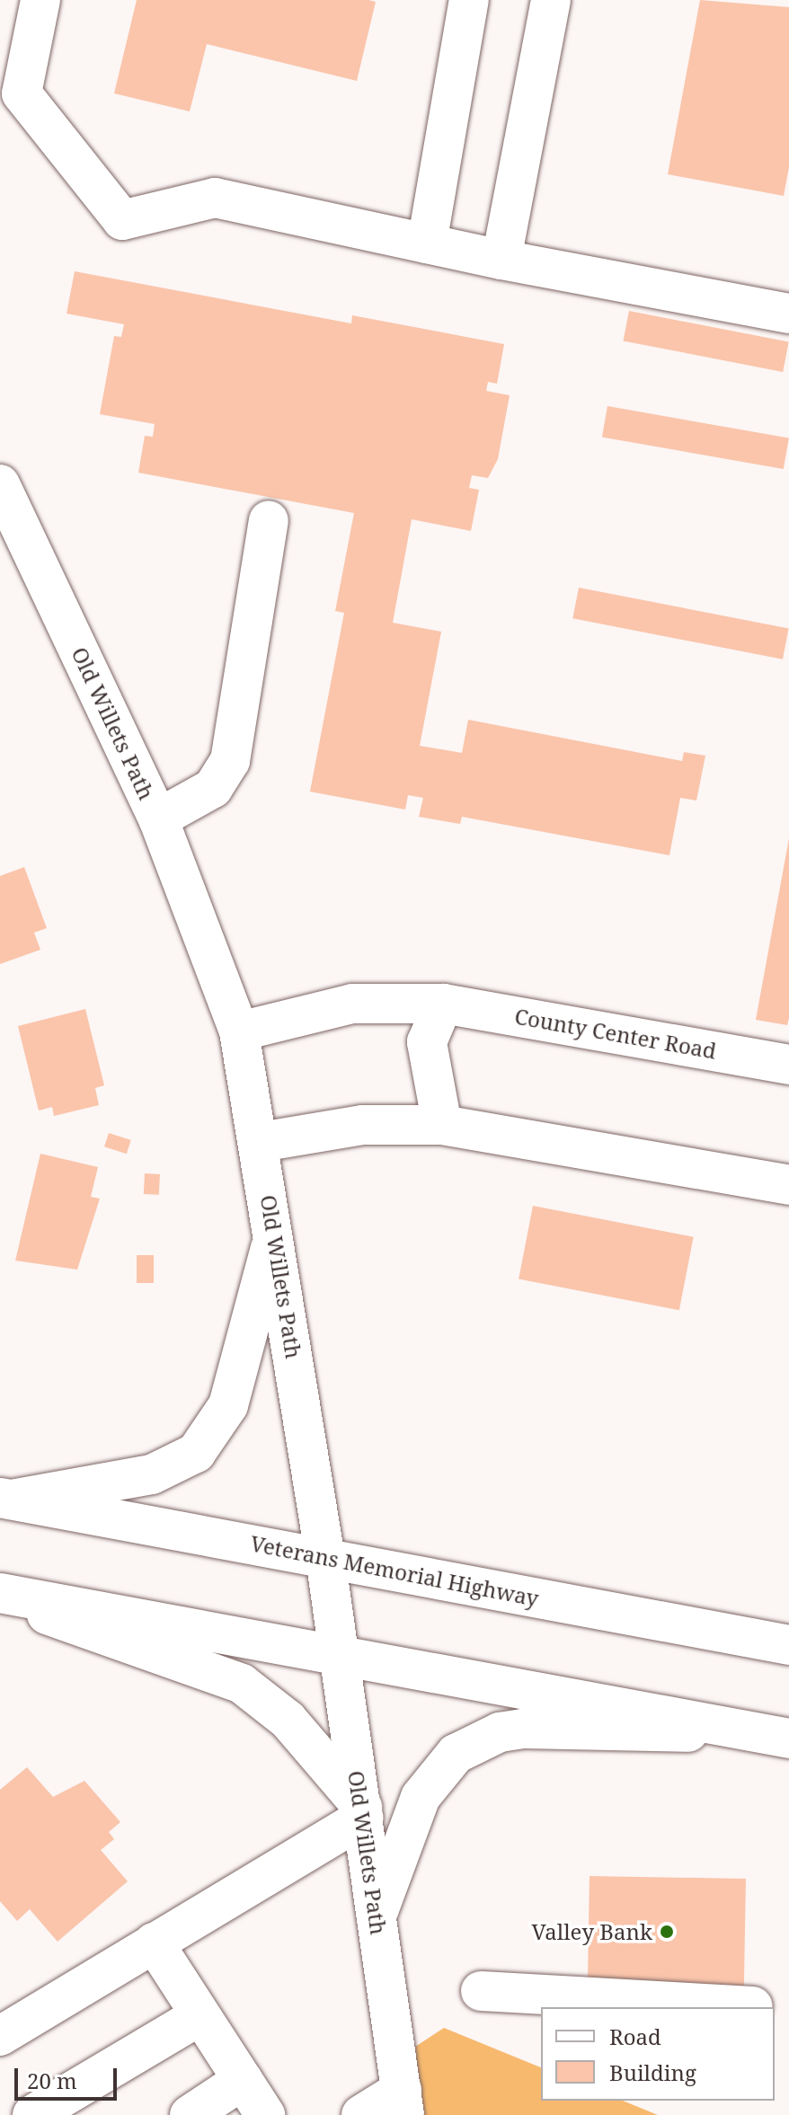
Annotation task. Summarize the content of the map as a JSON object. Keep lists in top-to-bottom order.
{
  "streets": {
    "main road": ["Old Willets Path", "County Center Road", "Veterans Memorial Highway"]
  },
  "crossings": [
    ["Old Willets Path", "County Center Road"],
    ["Old Willets Path", "Veterans Memorial Highway"]
  ],
  "places": ["Valley Bank"],
  "legend": ["Road", "Building"],
  "scale_bar": "20 m"
}
